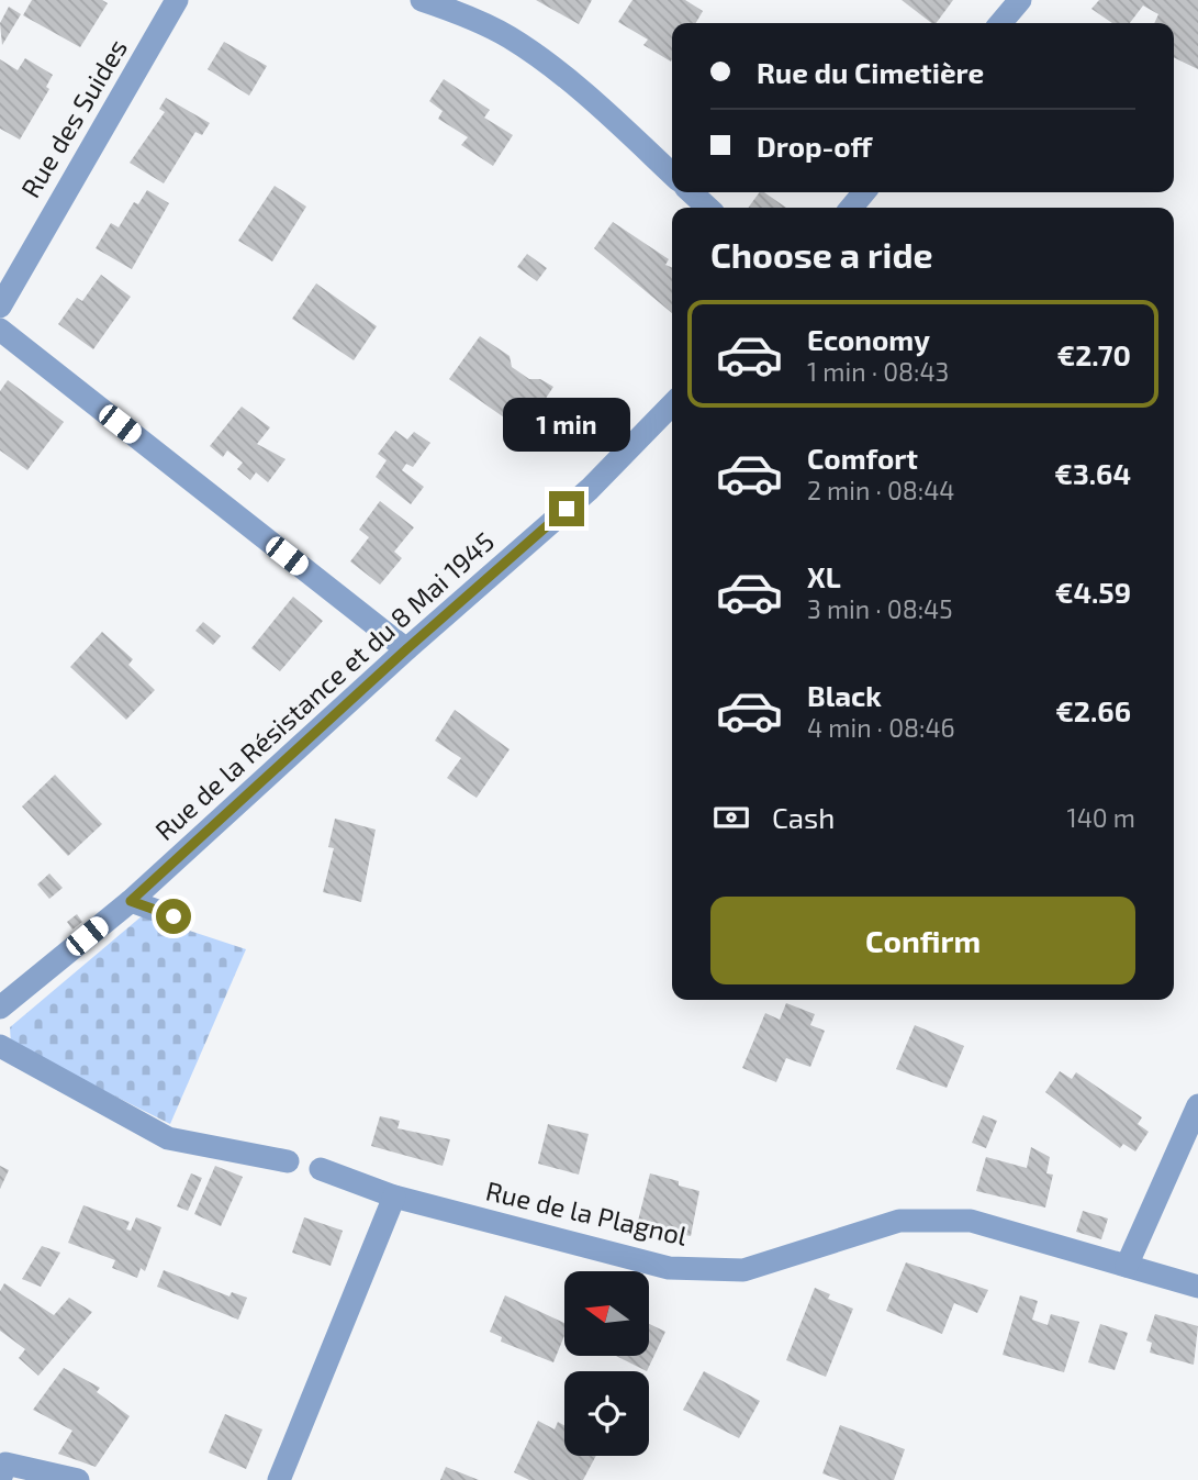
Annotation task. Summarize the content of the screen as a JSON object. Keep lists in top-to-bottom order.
{
  "streets": {
    "street": ["Rue des Suides", "Rue de la Résistance et du 8 Mai 1945", "Rue de la Plagnol"]
  },
  "north": "left",
  "page": {
    "banner": ["Rue du Cimetière", "Drop-off"],
    "heading": "Choose a ride",
    "list": [
      {
        "name": "Economy",
        "note": "1 min · 08:43",
        "value": "€2.70"
      },
      {
        "name": "Comfort",
        "note": "2 min · 08:44",
        "value": "€3.64"
      },
      {
        "name": "XL",
        "note": "3 min · 08:45",
        "value": "€4.59"
      },
      {
        "name": "Black",
        "note": "4 min · 08:46",
        "value": "€2.66"
      }
    ],
    "bubble": "1 min",
    "pay": ["Cash", "140 m"],
    "buttons": "Confirm"
  }
}
